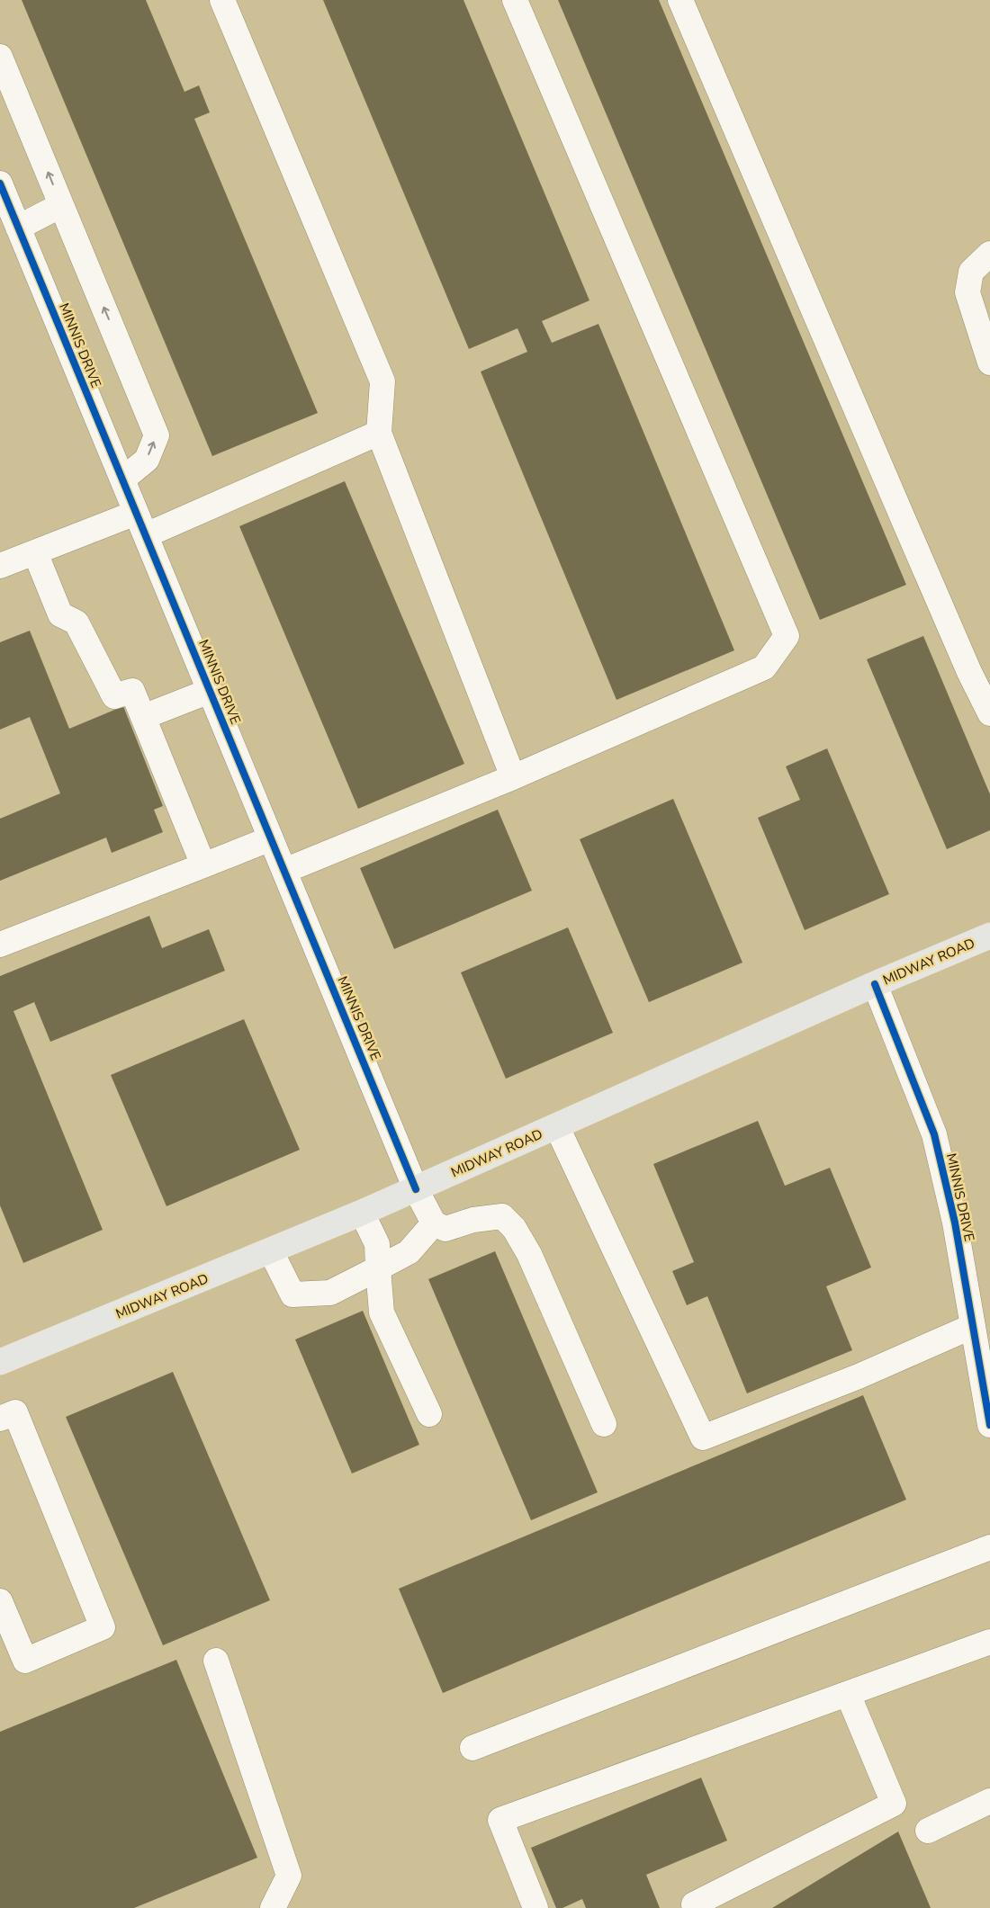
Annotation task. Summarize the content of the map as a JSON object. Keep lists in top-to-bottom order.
{
  "streets": {
    "main road": ["MIDWAY ROAD"],
    "street": ["MINNIS DRIVE"]
  },
  "crossings": [
    ["MINNIS DRIVE", "MIDWAY ROAD"]
  ]
}
